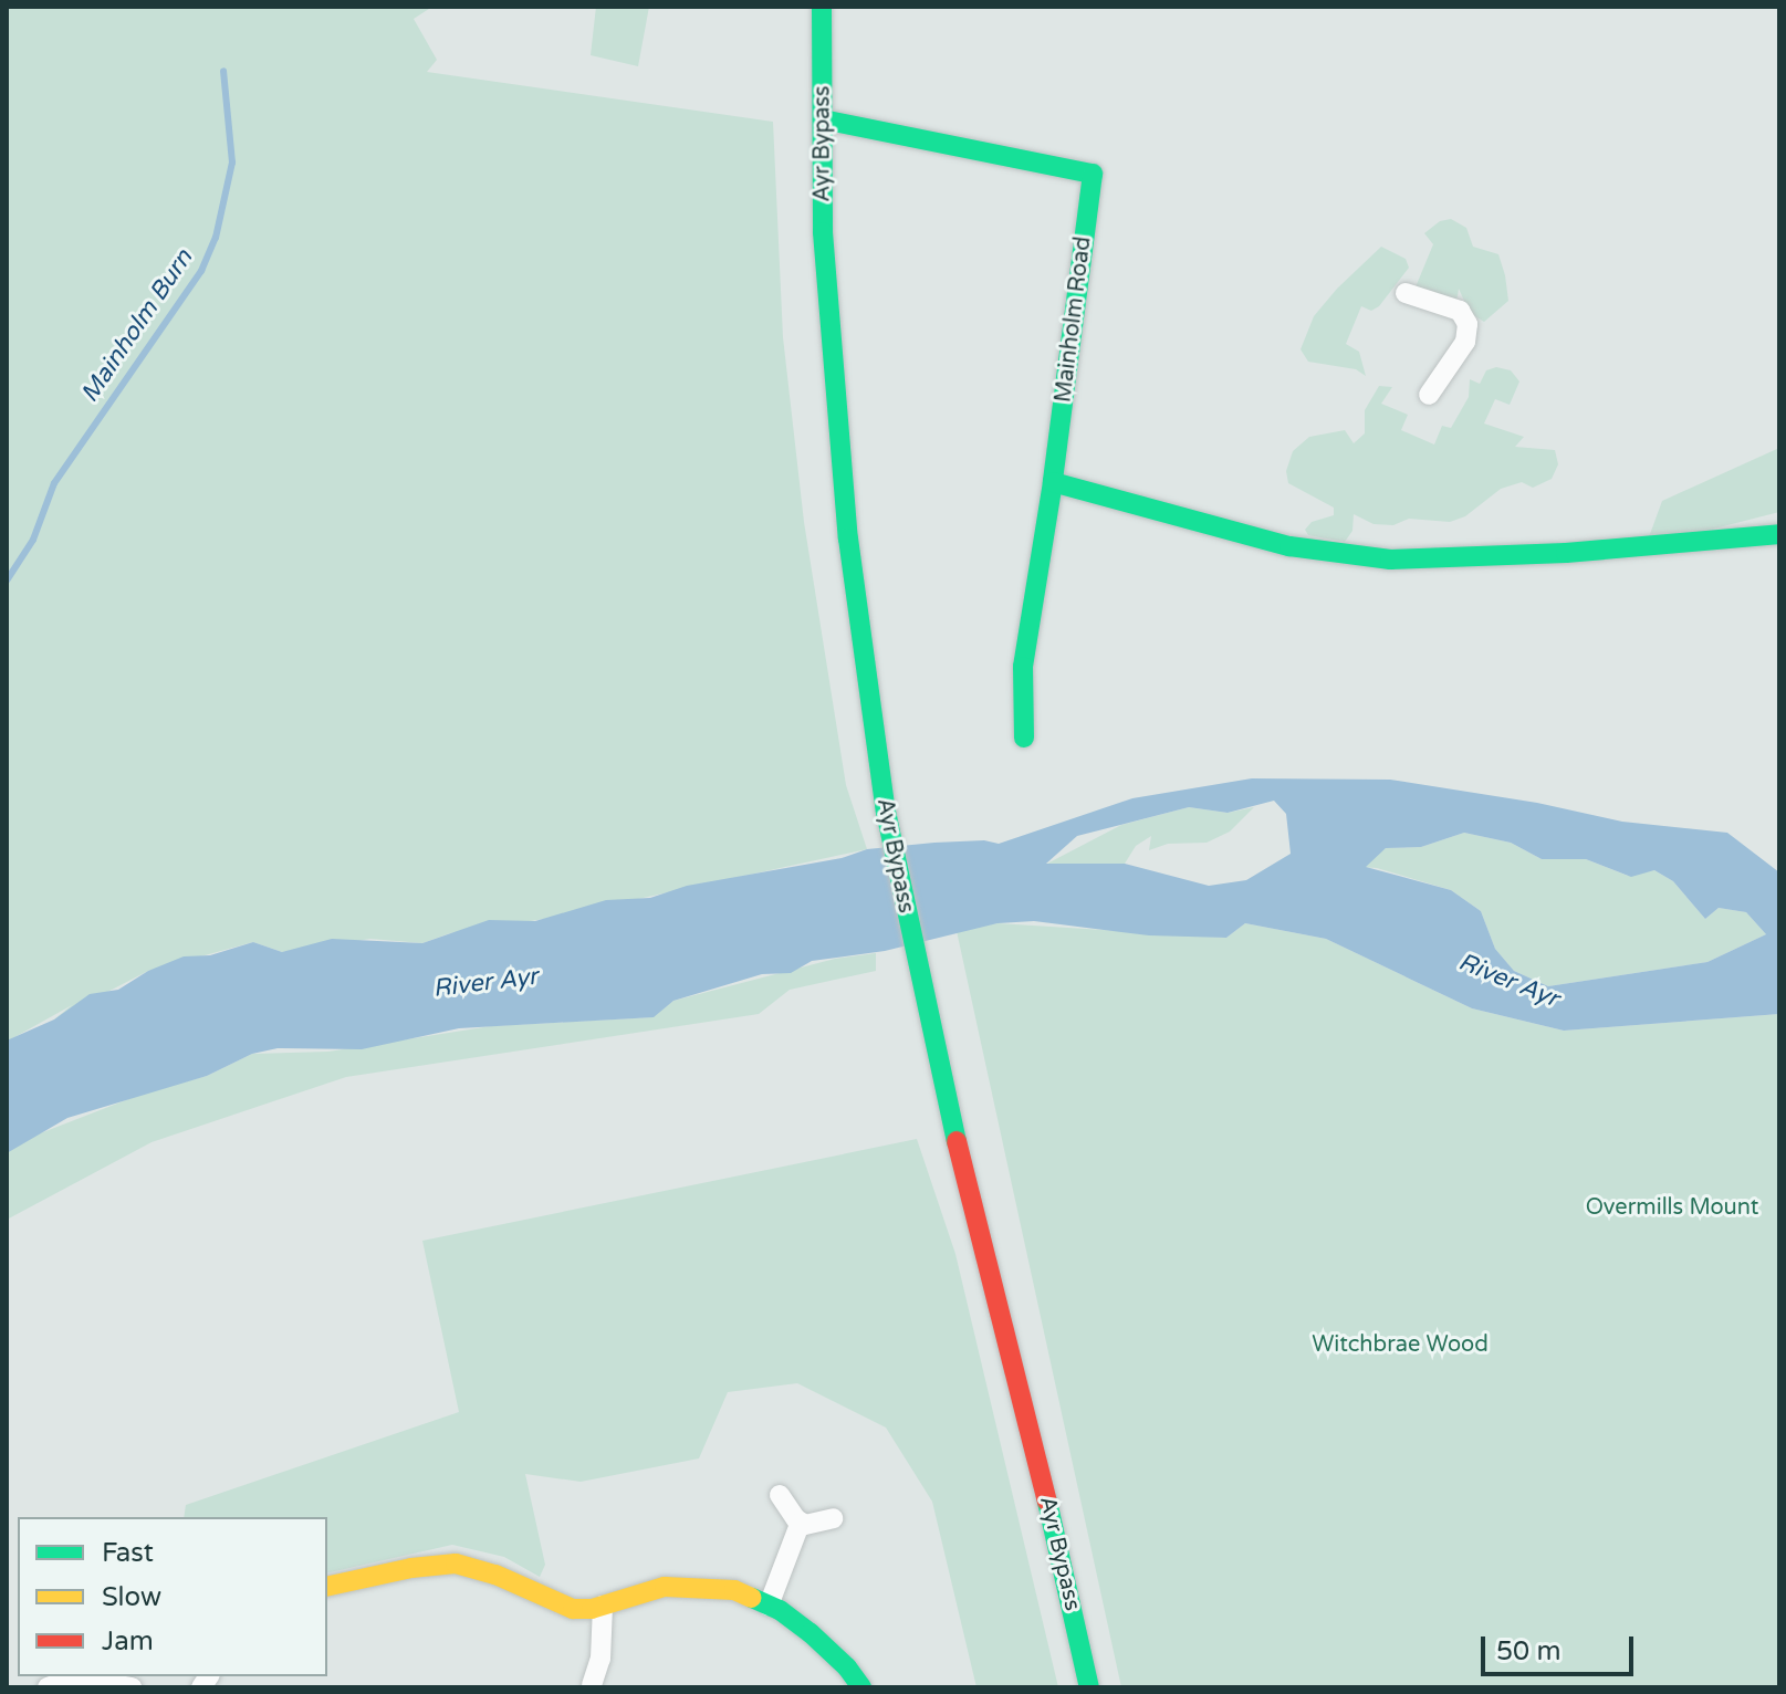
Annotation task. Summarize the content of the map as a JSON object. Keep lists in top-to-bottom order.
{
  "streets": {
    "main road": ["Ayr Bypass", "Mainholm Road"]
  },
  "crossings": [
    ["Ayr Bypass", "Mainholm Road"]
  ],
  "water": ["Mainholm Burn", "River Ayr"],
  "parks": ["Overmills Mount", "Witchbrae Wood"],
  "legend": ["Fast", "Slow", "Jam"],
  "scale_bar": "50 m"
}
